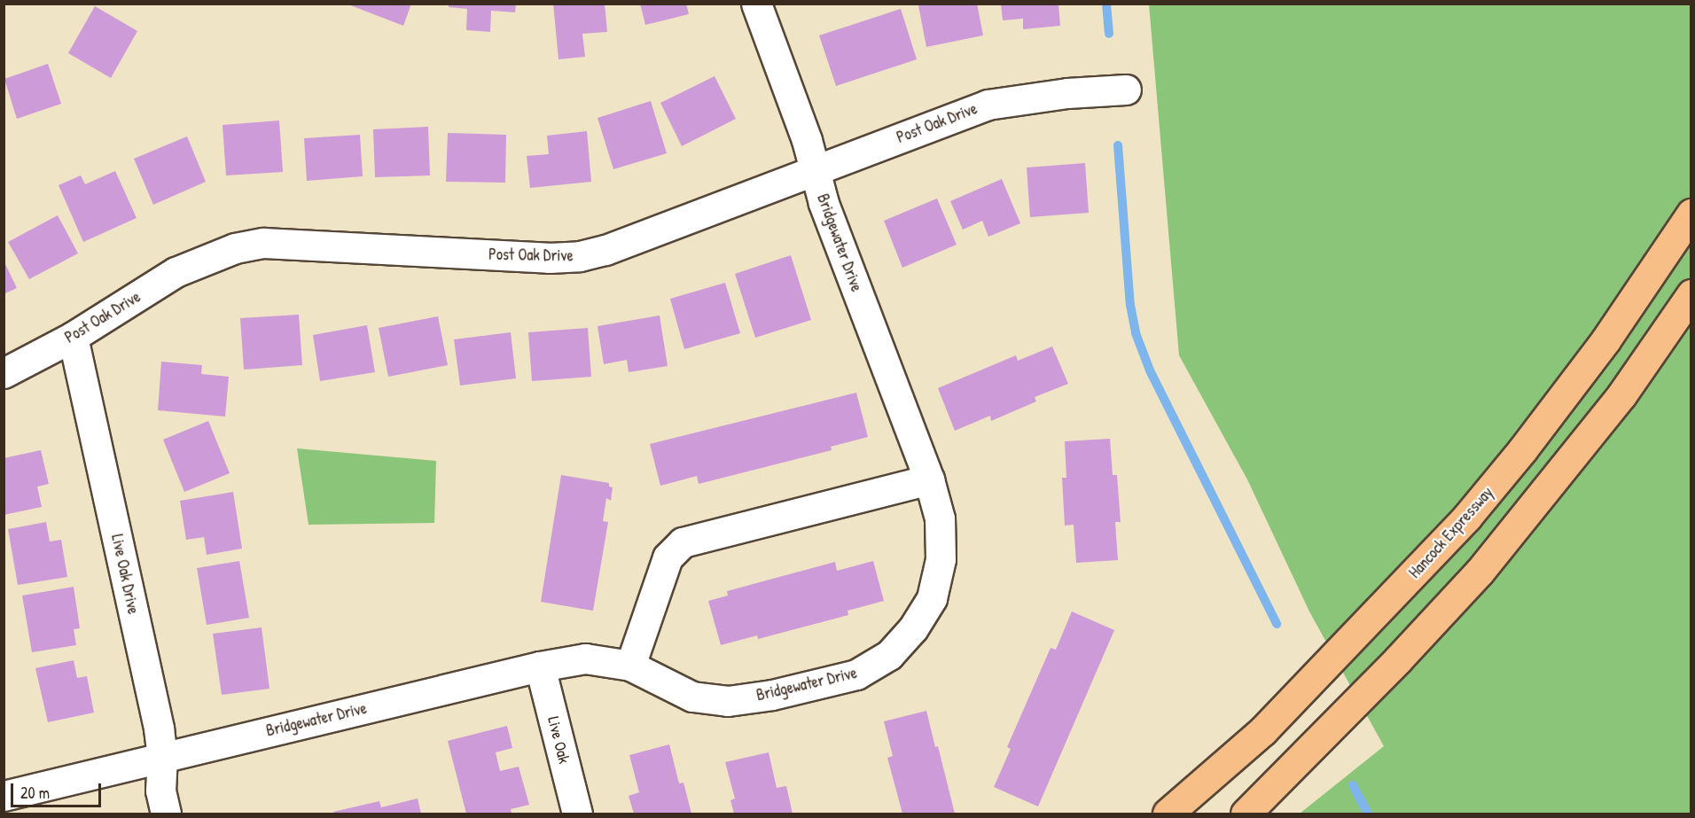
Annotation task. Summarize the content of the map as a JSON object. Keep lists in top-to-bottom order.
{
  "streets": {
    "main road": ["Hancock Expressway"],
    "street": [
      "Post Oak Drive",
      "Bridgewater Drive",
      "Live Oak Drive",
      "Live Oak"
    ]
  },
  "crossings": [
    ["Post Oak Drive", "Bridgewater Drive"],
    ["Post Oak Drive", "Live Oak Drive"],
    ["Bridgewater Drive", "Live Oak Drive"],
    ["Bridgewater Drive", "Live Oak"]
  ],
  "scale_bar": "20 m"
}
